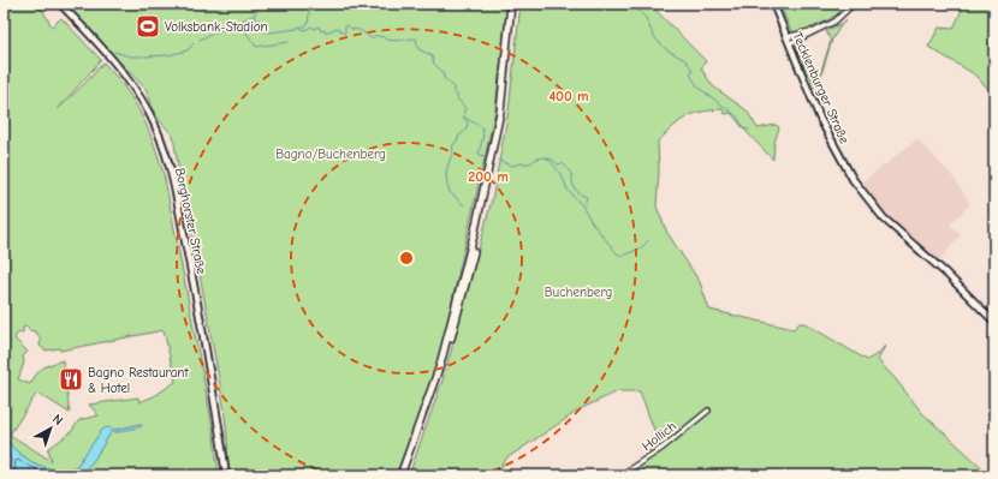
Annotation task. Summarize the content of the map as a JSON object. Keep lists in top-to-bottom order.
{
  "streets": {
    "main road": ["Tecklenburger Straße", "Borghorster Straße"],
    "street": ["Hollich"]
  },
  "parks": ["Bagno/Buchenberg", "Buchenberg"],
  "places": {
    "sports": ["Volksbank-Stadion"],
    "restaurant": ["Bagno Restaurant & Hotel"]
  },
  "north": "top right",
  "rings": ["400 m", "200 m"]
}
